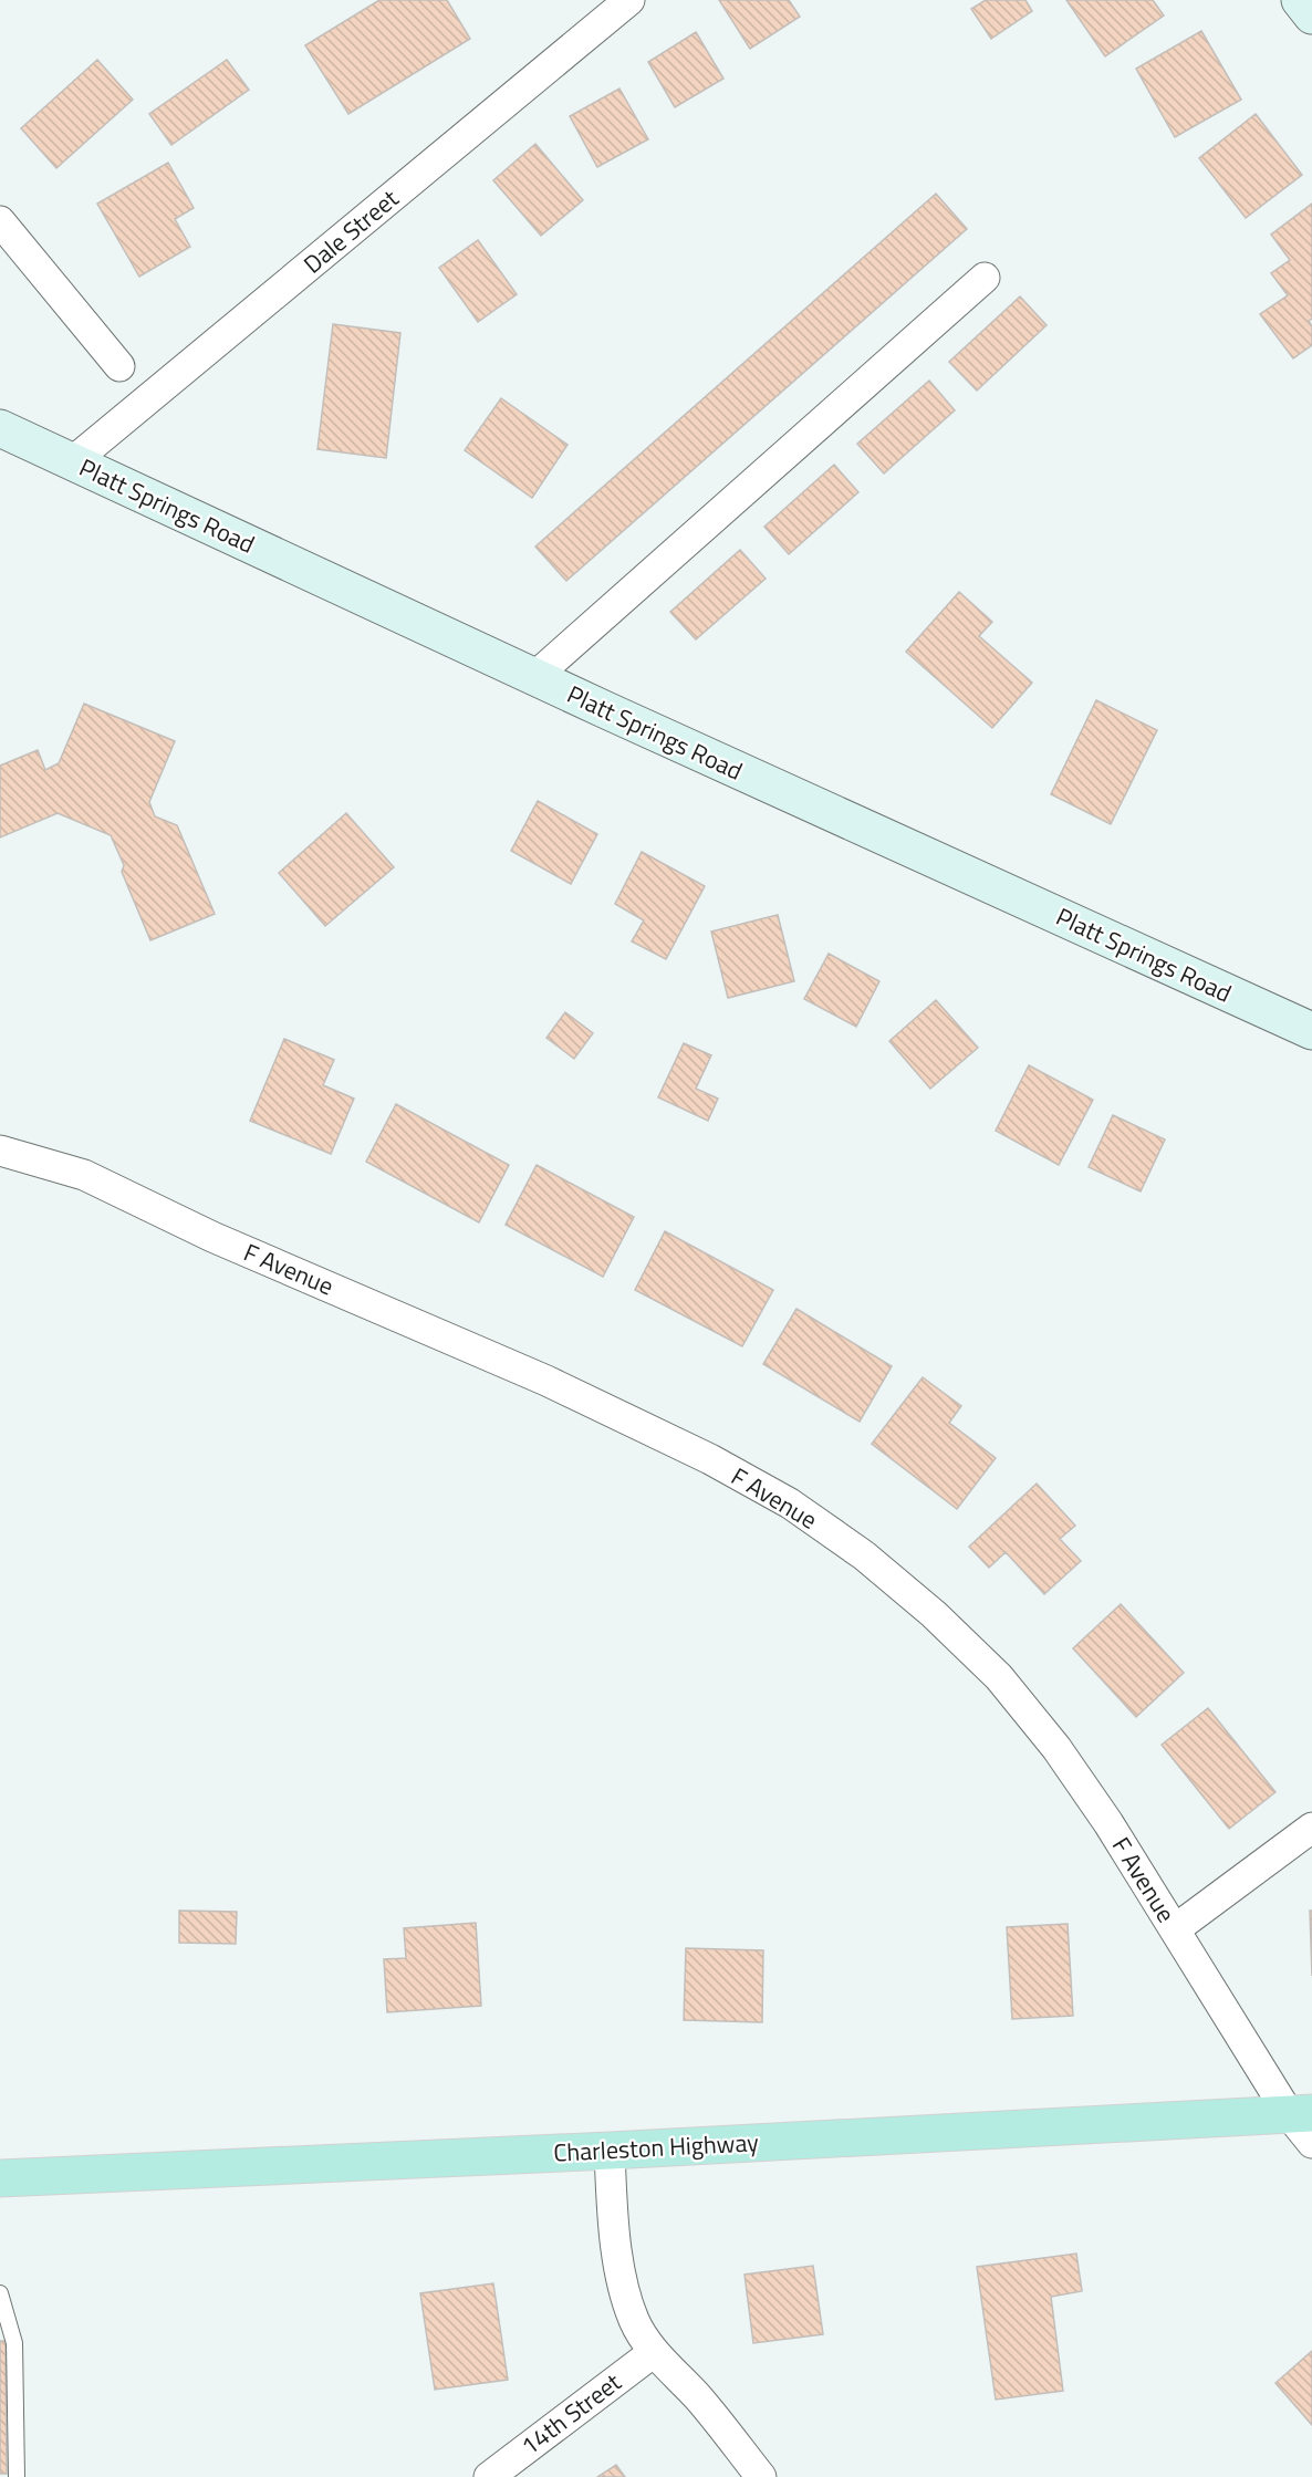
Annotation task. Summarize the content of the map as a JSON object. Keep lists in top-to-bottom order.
{
  "streets": {
    "main road": ["Platt Springs Road", "Charleston Highway"],
    "street": ["Dale Street", "F Avenue", "14th Street"]
  },
  "crossings": [
    ["Dale Street", "Platt Springs Road"],
    ["F Avenue", "Charleston Highway"]
  ]
}
